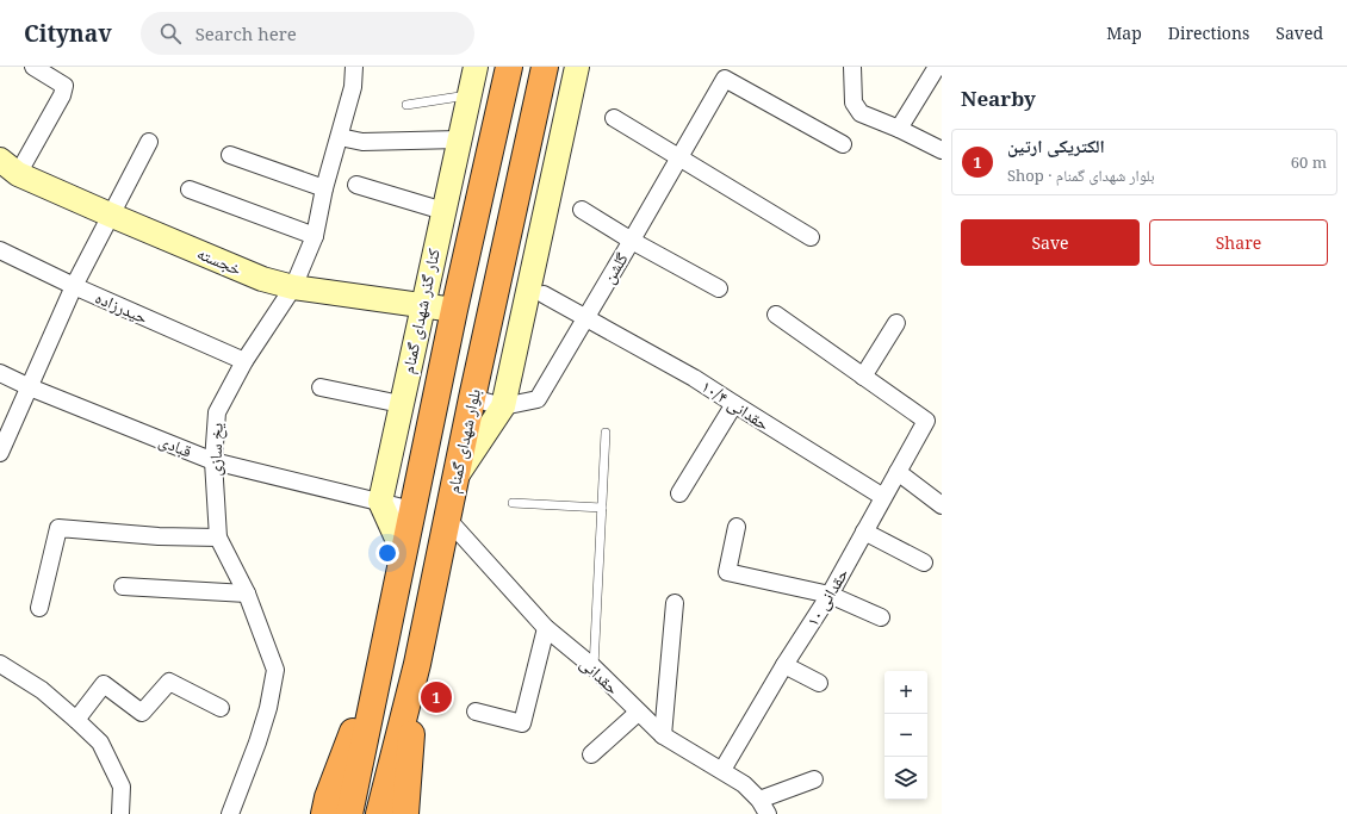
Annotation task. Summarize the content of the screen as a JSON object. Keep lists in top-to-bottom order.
{
  "streets": {
    "highway": ["بلوار شهدای گمنام"],
    "street": [
      "خجسته",
      "گلشن",
      "حیدرزاده",
      "کنار گذر شهدای گمنام",
      "حقدانی ۱۰/۴",
      "قبادی",
      "یخ سازی",
      "حقدانی ۱۰",
      "حقدانی"
    ]
  },
  "crossings": [
    ["خجسته", "کنار گذر شهدای گمنام"],
    ["خجسته", "یخ سازی"],
    ["گلشن", "حقدانی ۱۰/۴"],
    ["گلشن", "بلوار شهدای گمنام"],
    ["حیدرزاده", "یخ سازی"],
    ["کنار گذر شهدای گمنام", "قبادی"],
    ["حقدانی ۱۰/۴", "حقدانی ۱۰"],
    ["بلوار شهدای گمنام", "حقدانی"],
    ["قبادی", "یخ سازی"],
    ["حقدانی ۱۰", "حقدانی"]
  ],
  "page": {
    "header": "Citynav",
    "search": "Search here",
    "nav": ["Map", "Directions", "Saved"],
    "heading": "Nearby",
    "list": [
      {
        "mark": "1",
        "name": "الکتریکی ارتین",
        "note": "Shop · بلوار شهدای گمنام",
        "value": "60 m"
      }
    ],
    "buttons": ["Save", "Share"],
    "map_buttons": ["+", "−"],
    "pins": "1"
  }
}
